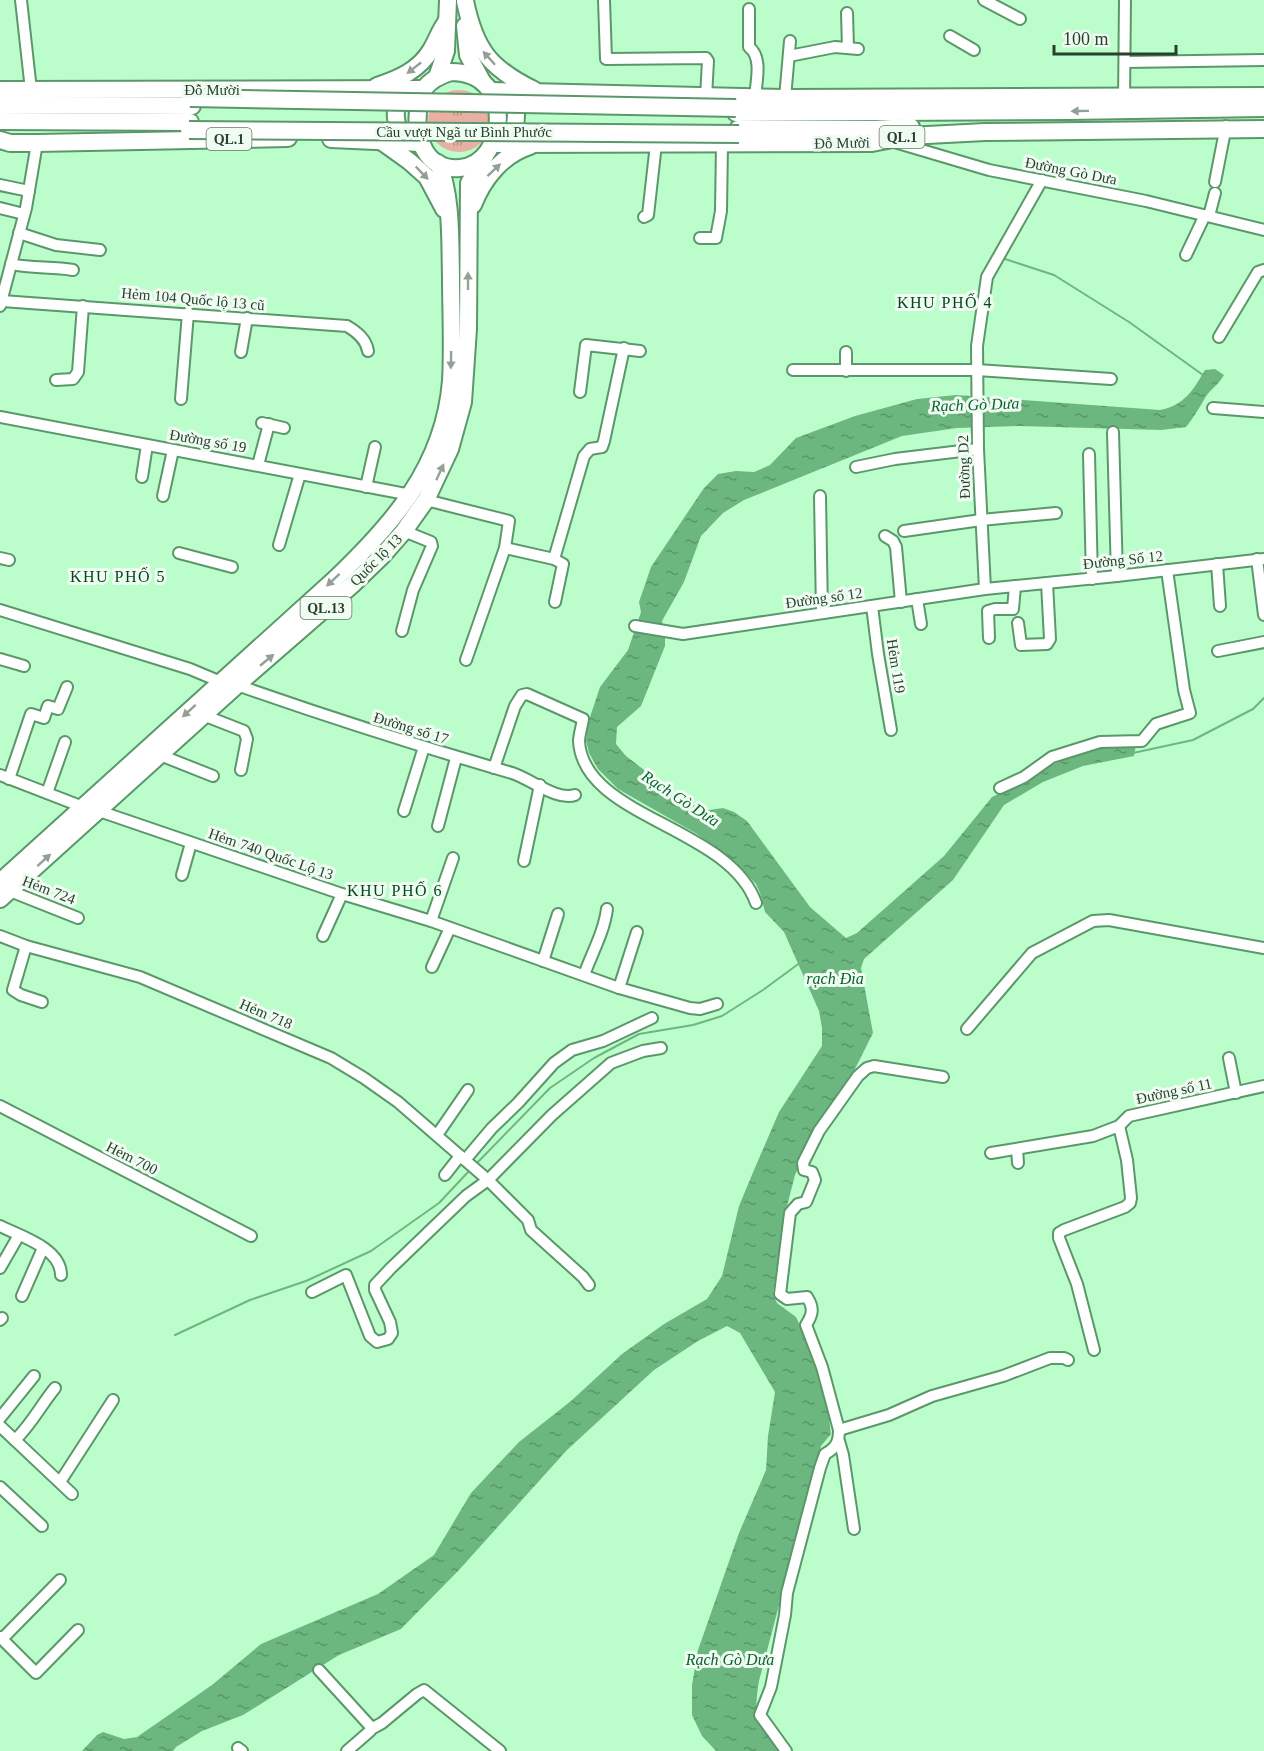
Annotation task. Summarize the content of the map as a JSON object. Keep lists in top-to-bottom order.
{
  "streets": {
    "highway": [
      "Đỗ Mười",
      "Cầu vượt Ngã tư Bình Phước",
      "QL.1",
      "Quốc lộ 13",
      "QL.13"
    ],
    "street": [
      "Đường Gò Dưa",
      "Hẻm 104 Quốc lộ 13 cũ",
      "Đường số 19",
      "Đường D2",
      "Đường Số 12",
      "Đường số 12",
      "Hẻm 119",
      "Đường số 17",
      "Hẻm 740 Quốc Lộ 13",
      "Hẻm 724",
      "Hẻm 718",
      "Đường số 11",
      "Hẻm 700"
    ]
  },
  "crossings": [
    ["Đỗ Mười", "Cầu vượt Ngã tư Bình Phước"],
    ["Đỗ Mười", "Đường Gò Dưa"],
    ["Đỗ Mười", "Quốc lộ 13"],
    ["Đỗ Mười", "QL.13"],
    ["Đường Gò Dưa", "Đường D2"],
    ["Đường số 19", "Quốc lộ 13"],
    ["Đường D2", "Đường Số 12"],
    ["Đường D2", "Đường số 12"],
    ["Quốc lộ 13", "QL.13"],
    ["Quốc lộ 13", "Đường số 17"],
    ["Quốc lộ 13", "Hẻm 740 Quốc Lộ 13"],
    ["Quốc lộ 13", "Hẻm 724"],
    ["Đường Số 12", "Đường số 12"],
    ["Đường số 12", "Hẻm 119"]
  ],
  "districts": ["KHU PHỐ 4", "KHU PHỐ 5", "KHU PHỐ 6"],
  "water": ["Rạch Gò Dưa", "rạch Đìa"],
  "scale_bar": "100 m"
}
